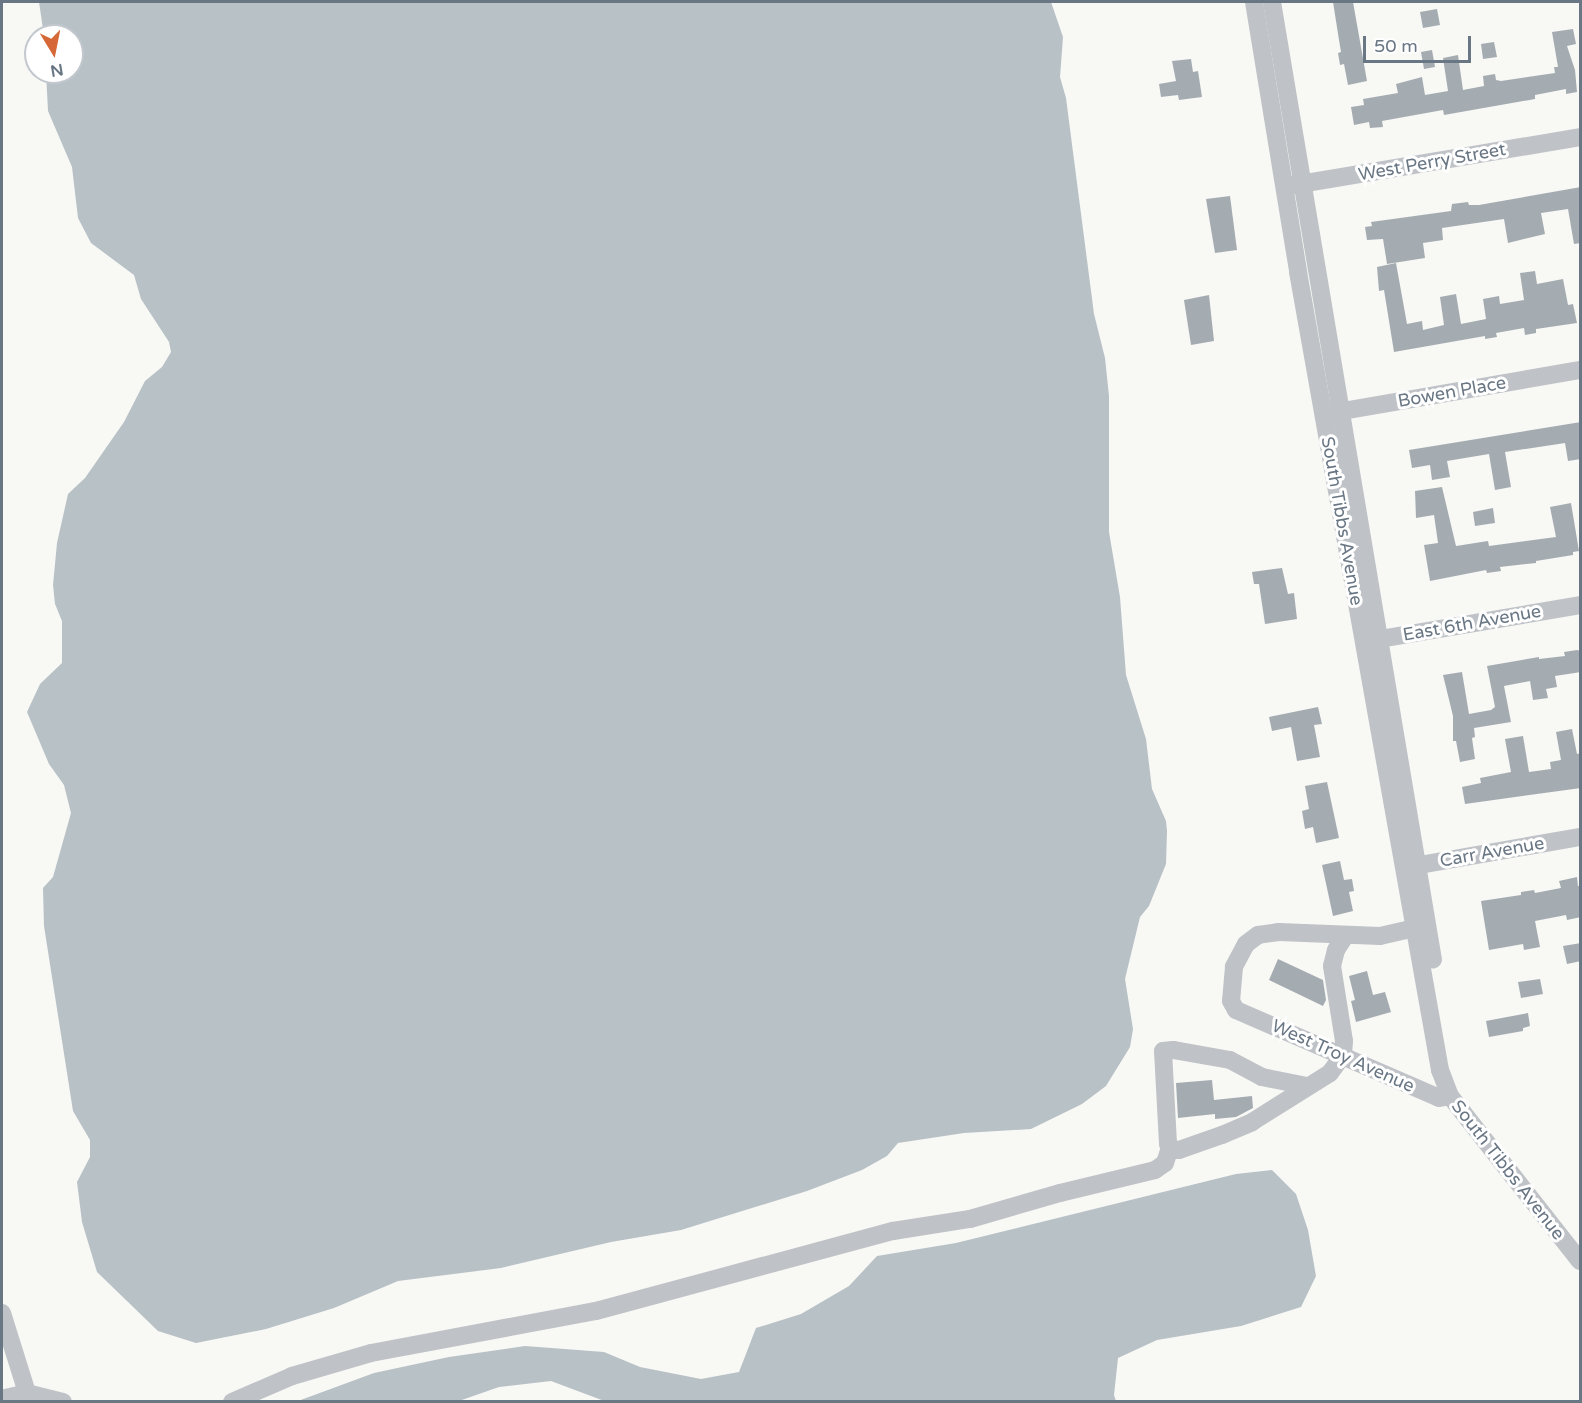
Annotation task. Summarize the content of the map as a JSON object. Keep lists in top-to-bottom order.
{
  "streets": {
    "street": [
      "West Perry Street",
      "Bowen Place",
      "South Tibbs Avenue",
      "East 6th Avenue",
      "Carr Avenue",
      "West Troy Avenue"
    ]
  },
  "crossings": [
    ["West Perry Street", "South Tibbs Avenue"],
    ["Bowen Place", "South Tibbs Avenue"],
    ["South Tibbs Avenue", "East 6th Avenue"],
    ["South Tibbs Avenue", "Carr Avenue"],
    ["South Tibbs Avenue", "West Troy Avenue"]
  ],
  "scale_bar": "50 m",
  "north": "bottom"
}
